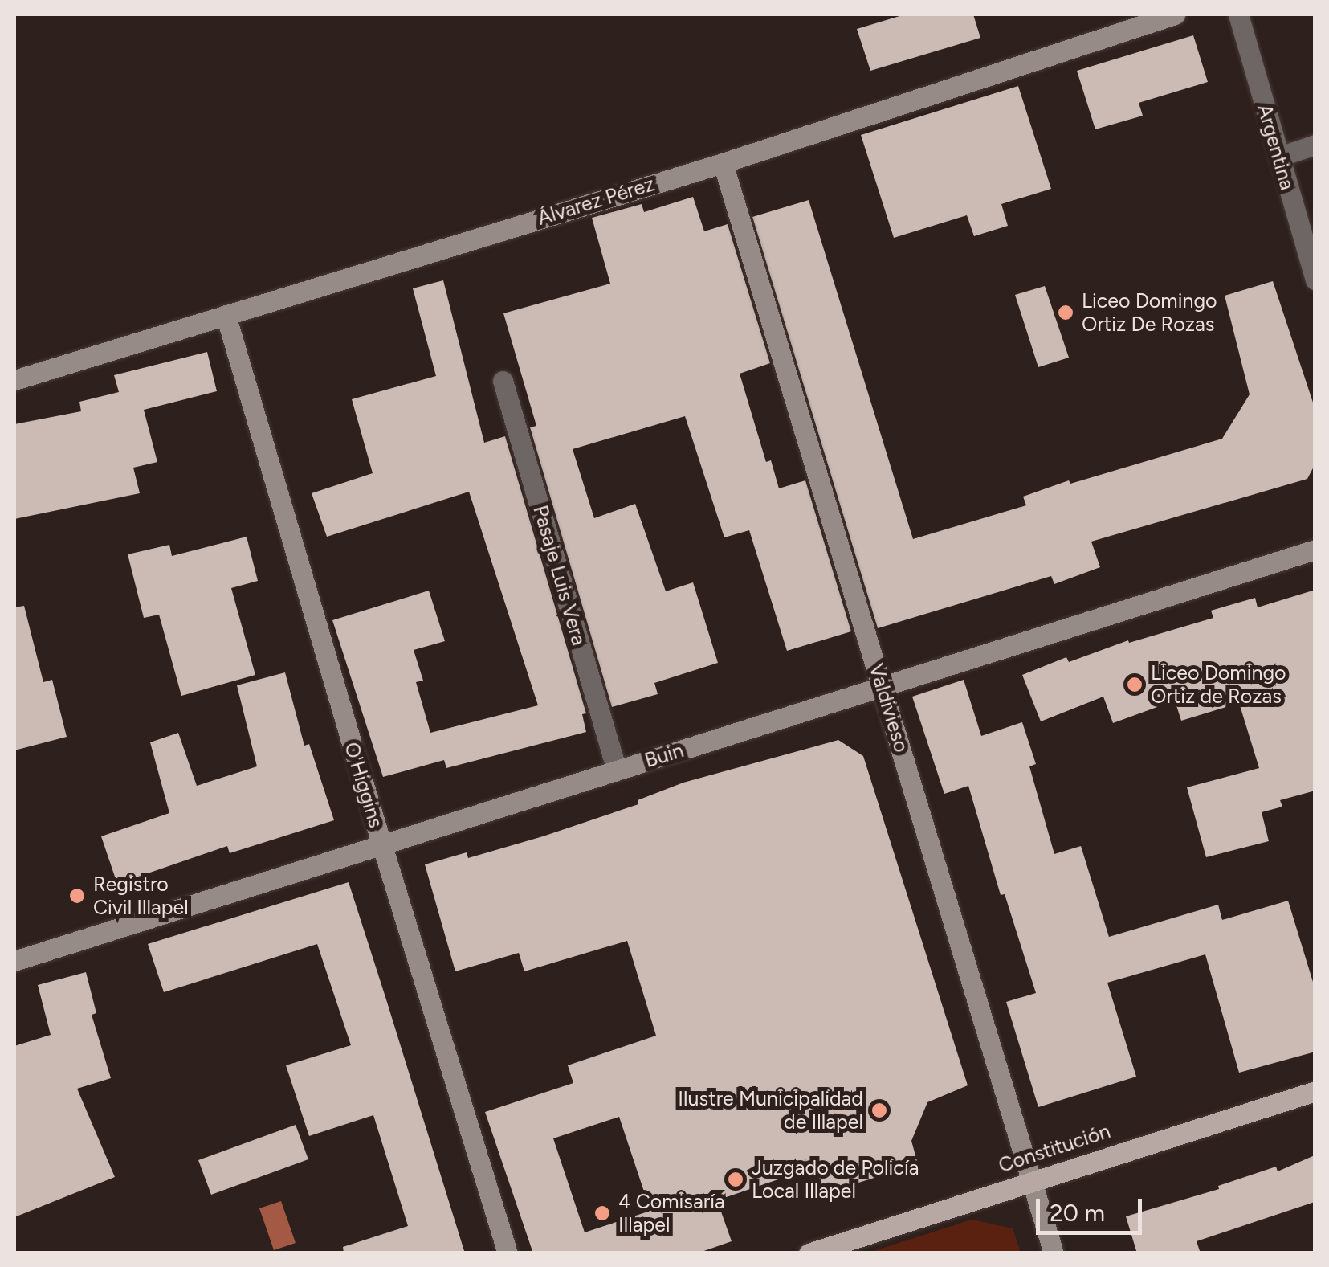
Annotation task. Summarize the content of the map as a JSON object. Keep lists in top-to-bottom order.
{
  "streets": {
    "main road": ["Constitución"],
    "street": [
      "Argentina",
      "Álvarez Pérez",
      "Pasaje Luis Vera",
      "Valdivieso",
      "Buin",
      "O'Higgins"
    ]
  },
  "crossings": [
    ["Álvarez Pérez", "Valdivieso"],
    ["Álvarez Pérez", "O'Higgins"],
    ["Pasaje Luis Vera", "Buin"],
    ["Valdivieso", "Buin"],
    ["Valdivieso", "Constitución"],
    ["Buin", "O'Higgins"]
  ],
  "places": [
    "Liceo Domingo Ortiz De Rozas",
    "Liceo Domingo Ortiz de Rozas",
    "Registro Civil Illapel",
    "Ilustre Municipalidad de Illapel",
    "Juzgado de Policía Local Illapel",
    "4 Comisaría Illapel"
  ],
  "scale_bar": "20 m"
}
